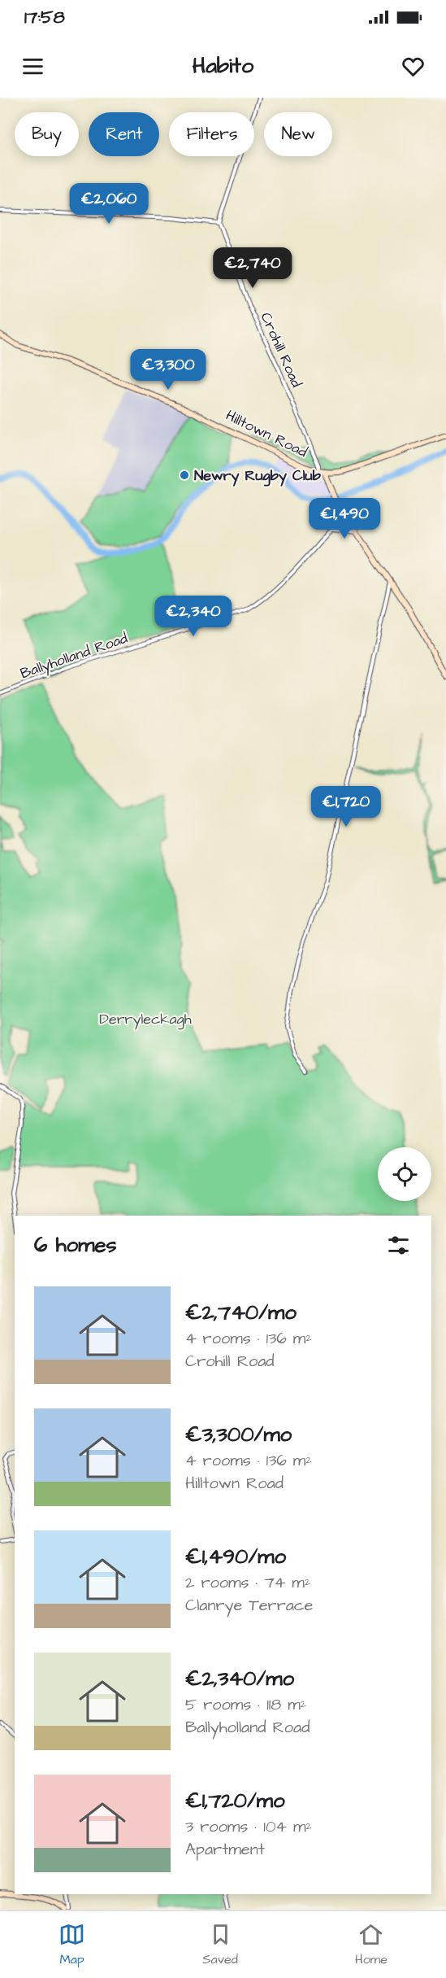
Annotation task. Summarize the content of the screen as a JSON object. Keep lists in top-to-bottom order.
{
  "streets": {
    "main road": ["Hilltown Road"],
    "street": ["Crohill Road", "Ballyholland Road"]
  },
  "crossings": [
    ["Crohill Road", "Hilltown Road"]
  ],
  "parks": ["Derryleckagh"],
  "places": ["Newry Rugby Club"],
  "page": {
    "status": "17:58",
    "header": "Habito",
    "chip": [
      "Buy",
      "Rent",
      "Filters",
      "New"
    ],
    "price": [
      "€2,060",
      "€2,740",
      "€3,300",
      "€1,490",
      "€2,340",
      "€1,720"
    ],
    "heading": "6 homes",
    "list": [
      {
        "name": "€2,740/mo",
        "note": "4 rooms · 136 m² · Crohill Road"
      },
      {
        "name": "€3,300/mo",
        "note": "4 rooms · 136 m² · Hilltown Road"
      },
      {
        "name": "€1,490/mo",
        "note": "2 rooms · 74 m² · Clanrye Terrace"
      },
      {
        "name": "€2,340/mo",
        "note": "5 rooms · 118 m² · Ballyholland Road"
      },
      {
        "name": "€1,720/mo",
        "note": "3 rooms · 104 m² · Apartment"
      }
    ],
    "tabs": ["Map", "Saved", "Home"]
  }
}
